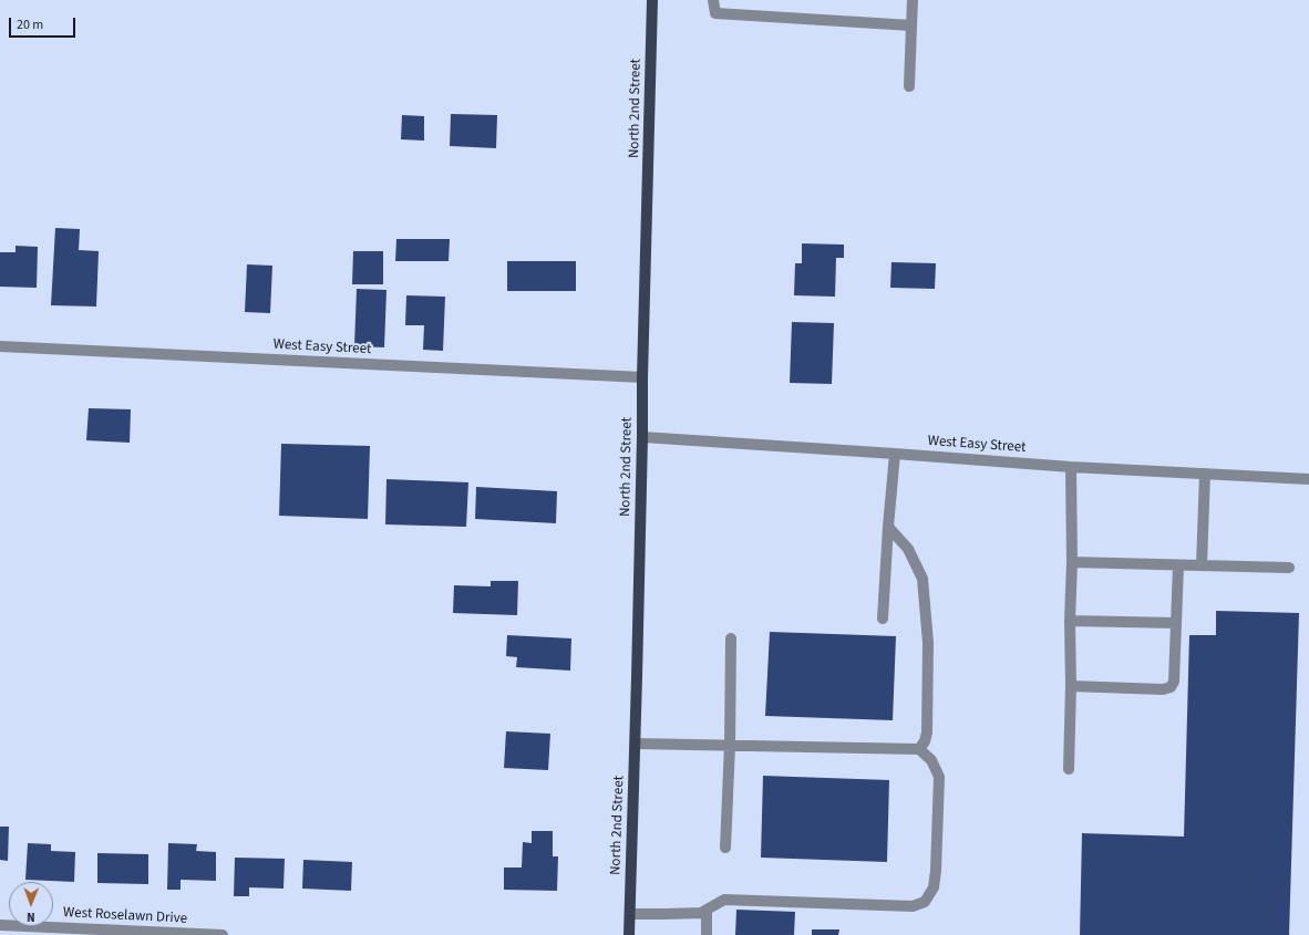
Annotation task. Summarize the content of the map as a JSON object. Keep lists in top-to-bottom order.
{
  "streets": {
    "main road": ["North 2nd Street"],
    "street": ["West Easy Street", "West Roselawn Drive"]
  },
  "crossings": [
    ["North 2nd Street", "West Easy Street"]
  ],
  "scale_bar": "20 m",
  "north": "bottom"
}
